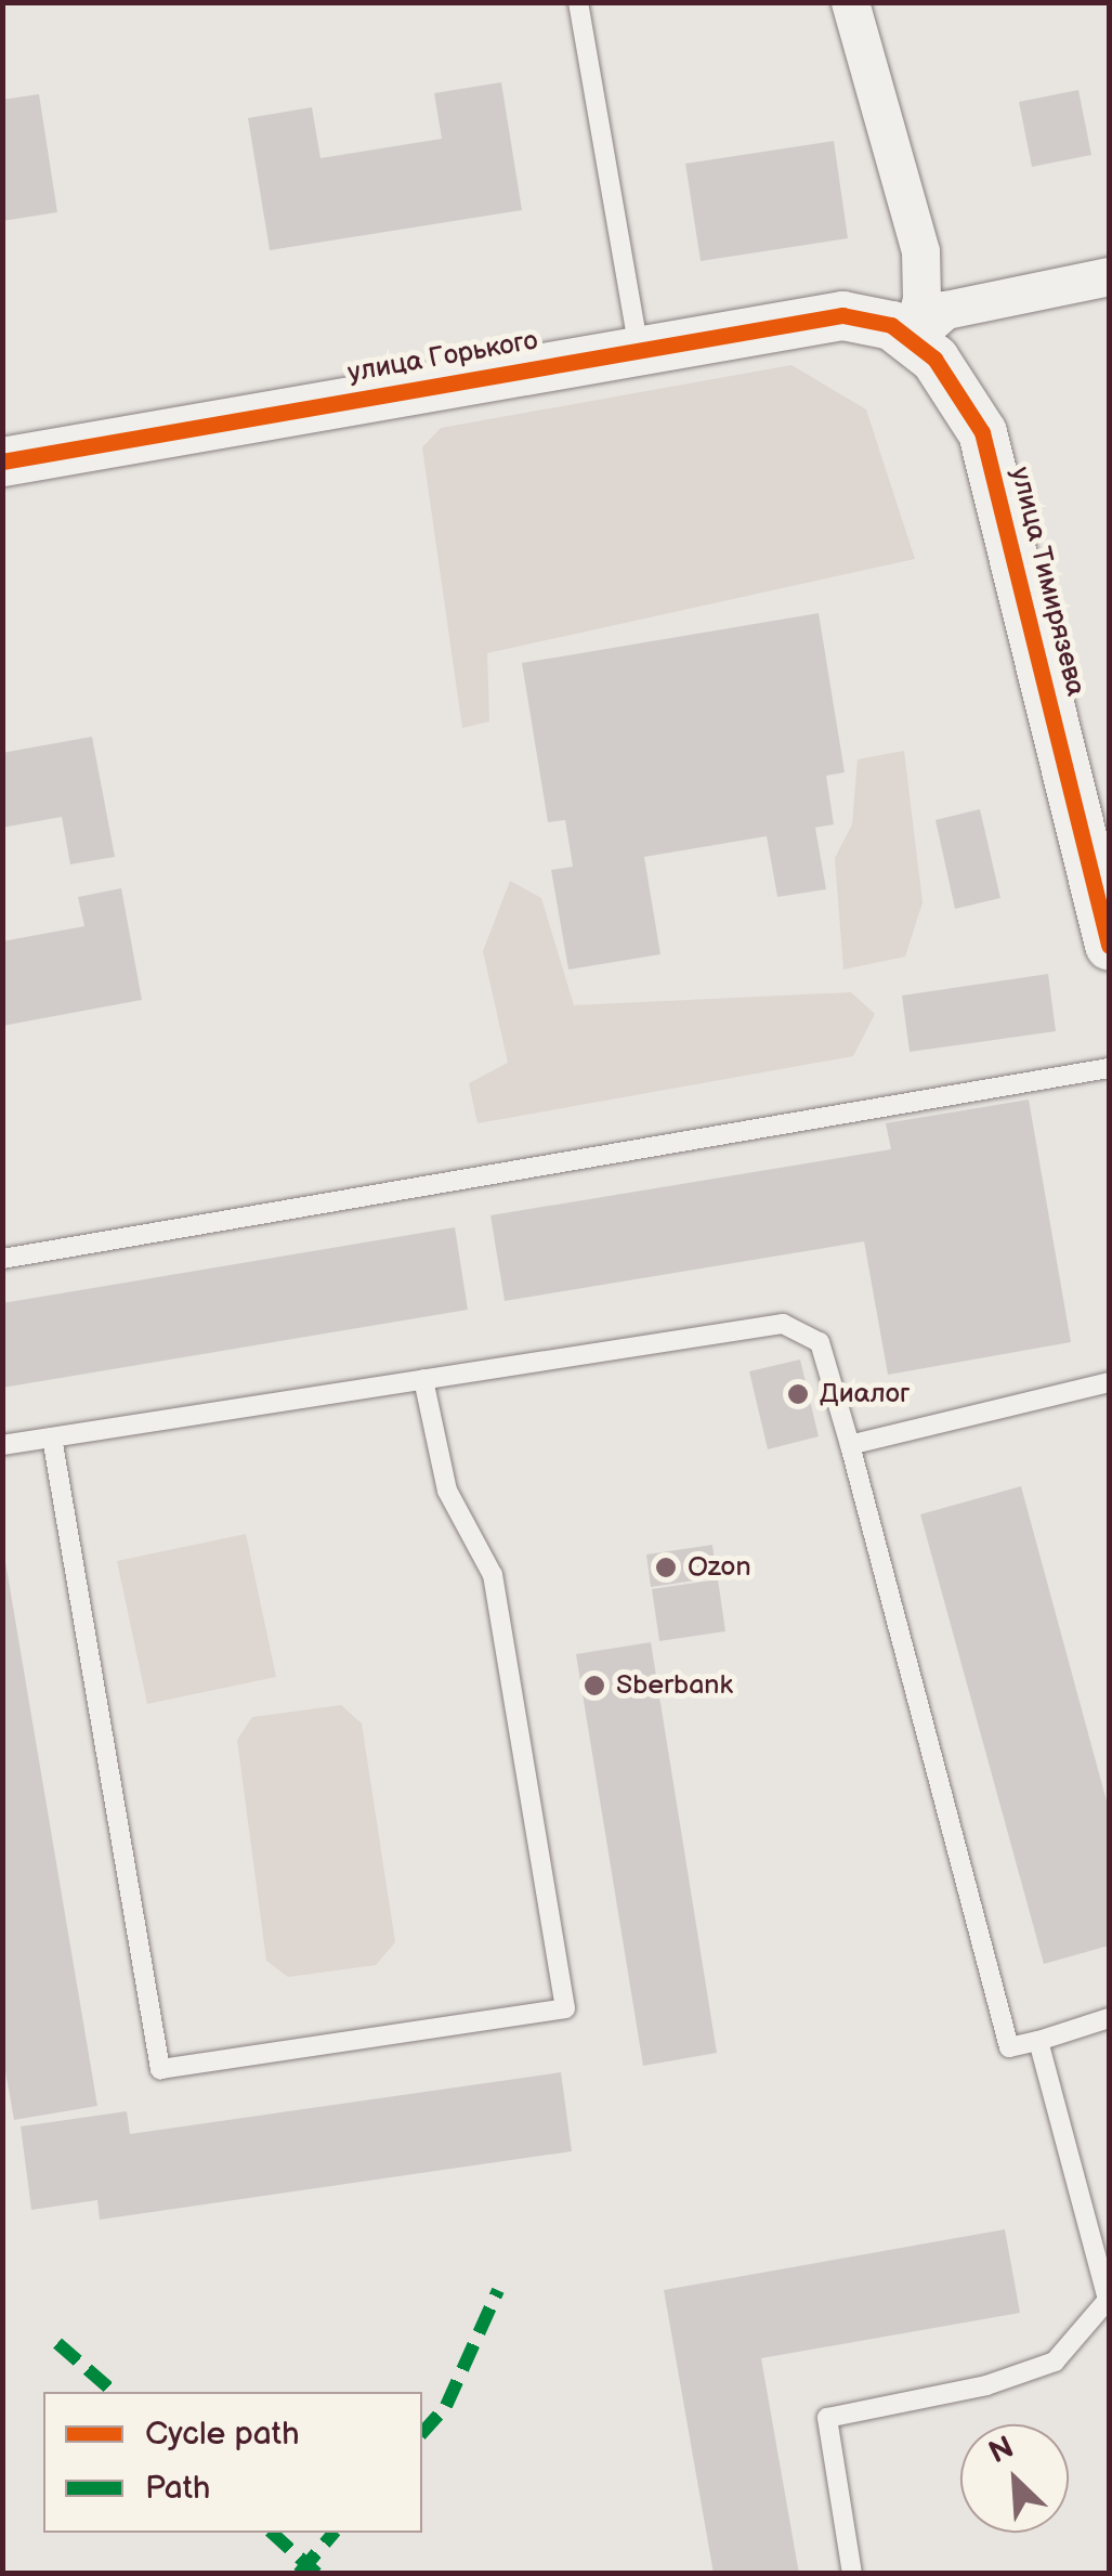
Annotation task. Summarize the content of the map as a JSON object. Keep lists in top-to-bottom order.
{
  "streets": {
    "street": ["улица Горького", "улица Тимирязева"]
  },
  "crossings": [
    ["улица Горького", "улица Тимирязева"]
  ],
  "places": ["Диалог", "Ozon", "Sberbank"],
  "legend": ["Cycle path", "Path"],
  "north": "top left"
}
